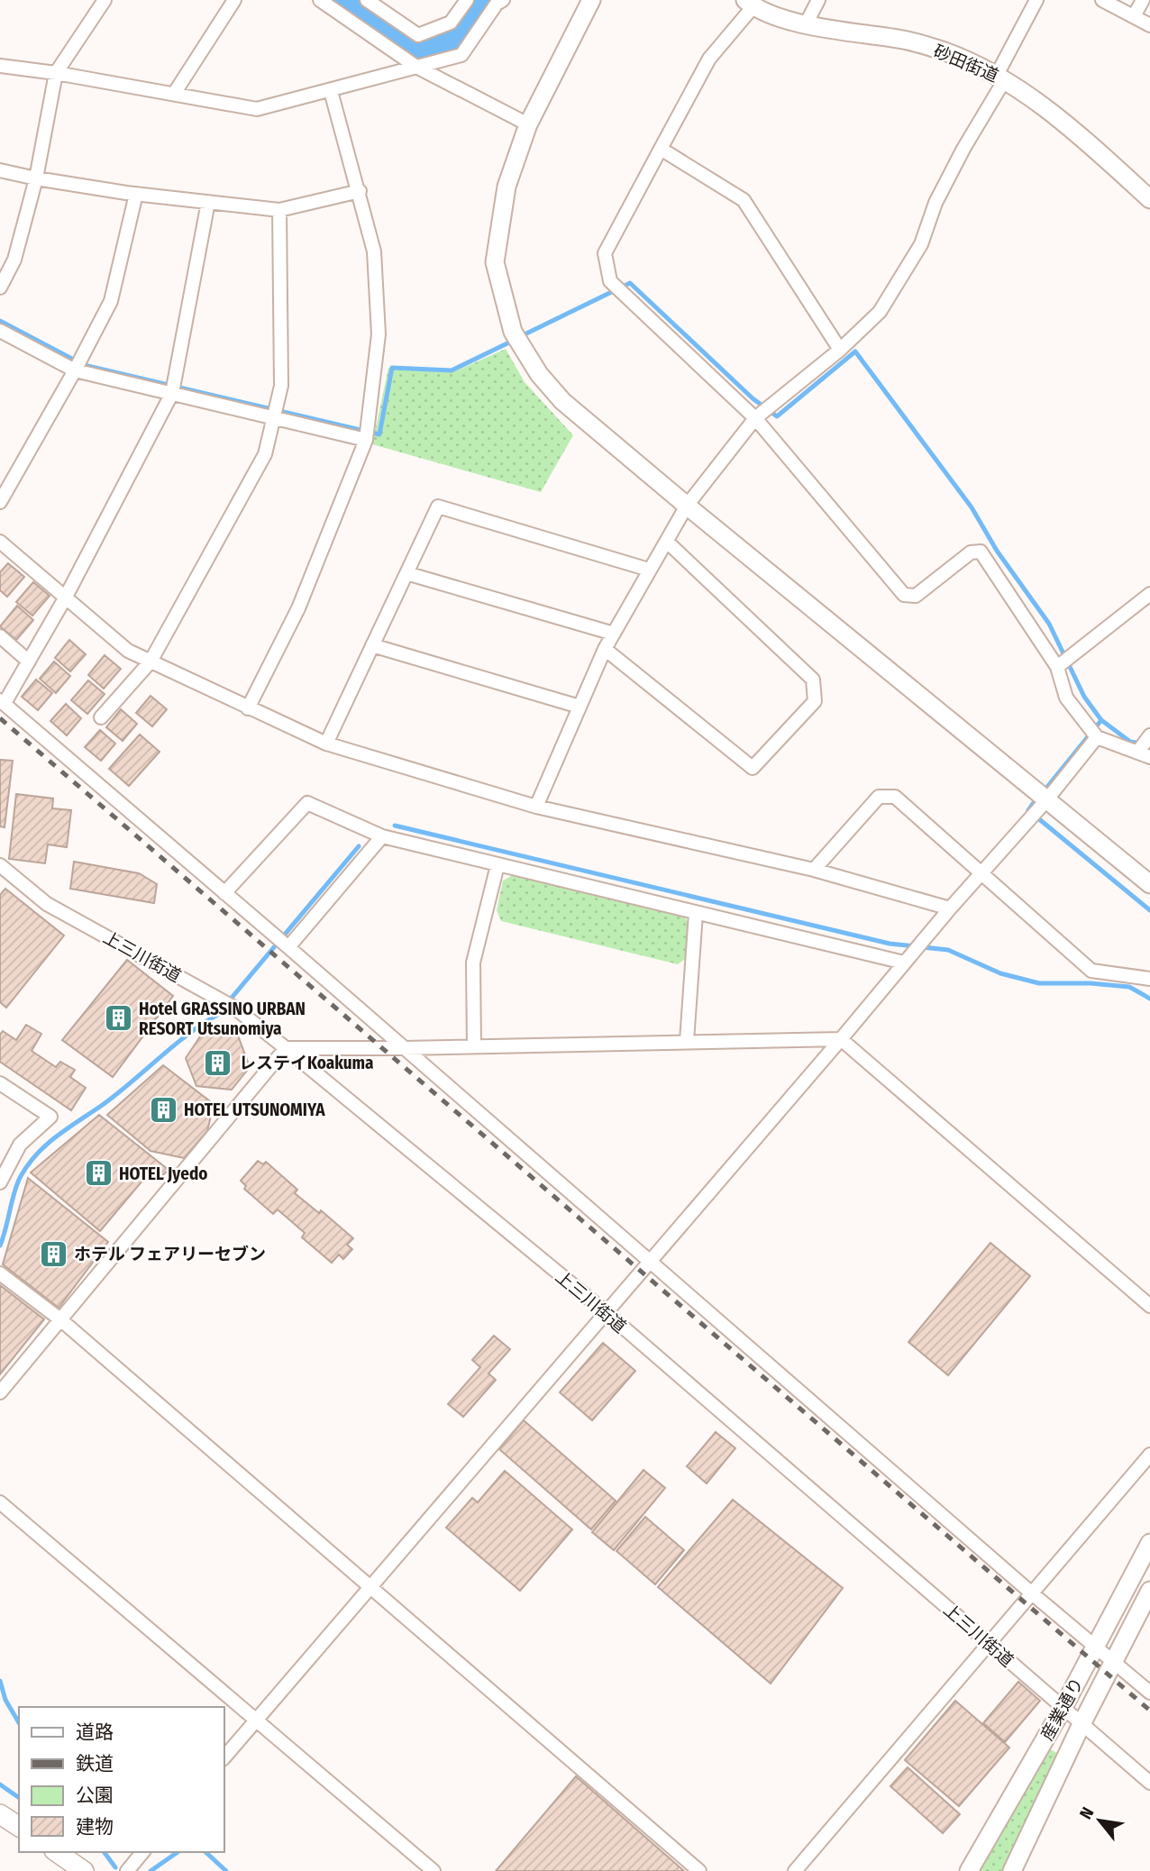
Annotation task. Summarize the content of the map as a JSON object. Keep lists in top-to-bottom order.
{
  "streets": {
    "street": ["砂田街道", "上三川街道", "産業通り"]
  },
  "crossings": [
    ["上三川街道", "産業通り"]
  ],
  "places": {
    "building": [
      "Hotel GRASSINO URBAN RESORT Utsunomiya",
      "レステイKoakuma",
      "HOTEL UTSUNOMIYA",
      "HOTEL Jyedo",
      "ホテル フェアリーセブン"
    ]
  },
  "legend": [
    "道路",
    "鉄道",
    "公園",
    "建物"
  ],
  "north": "top left"
}
